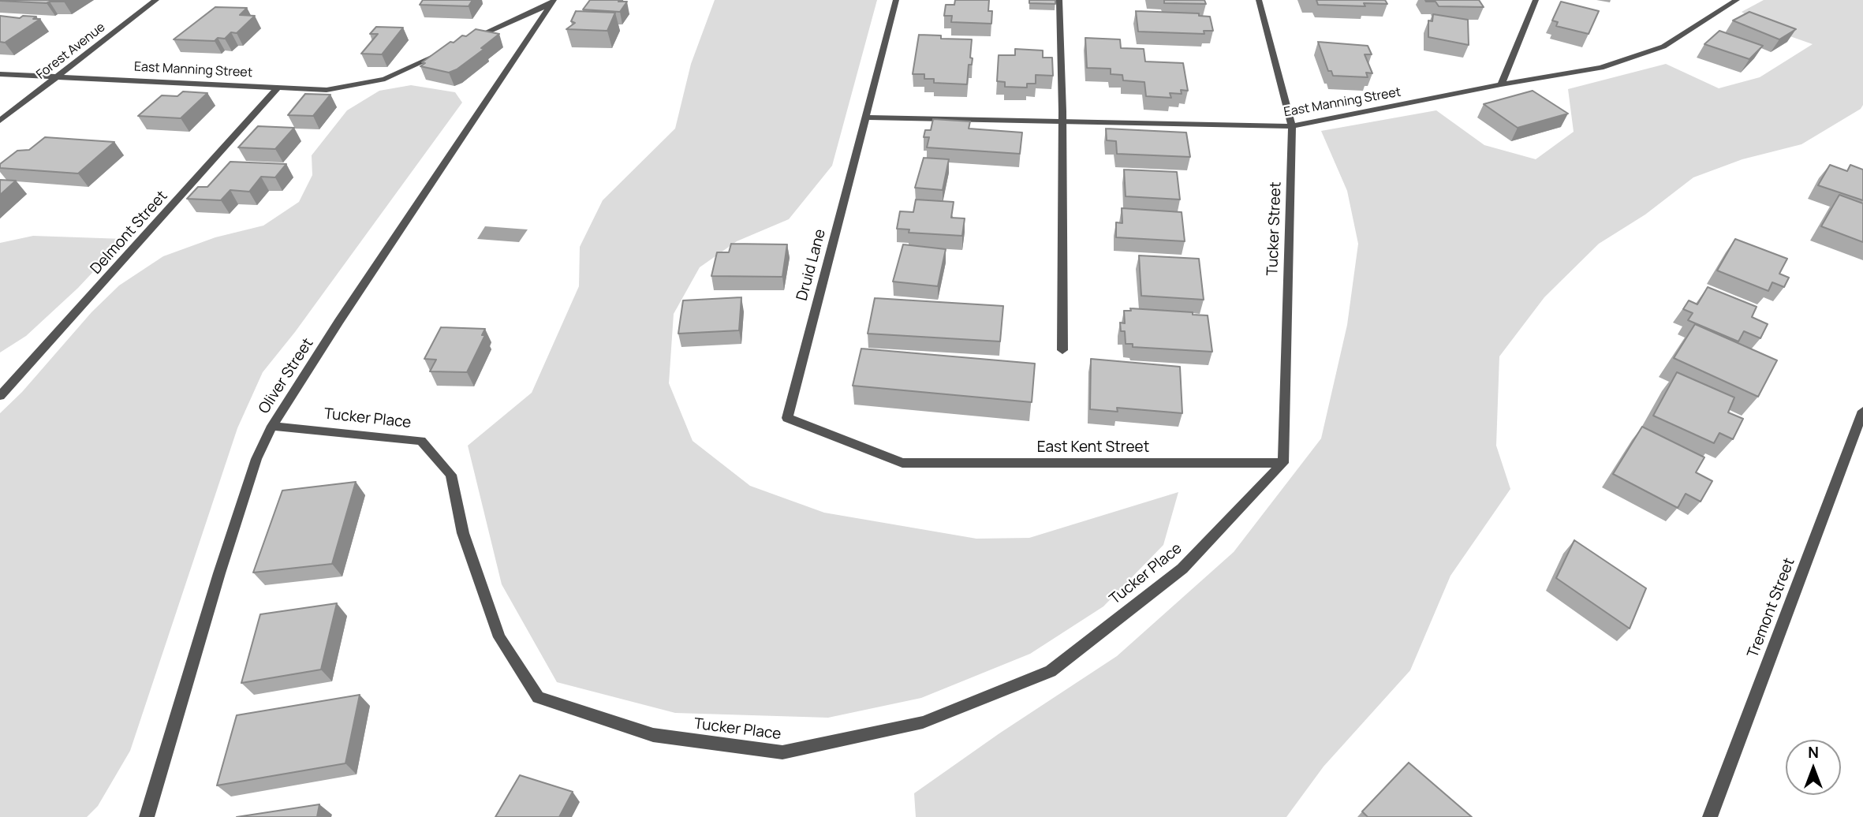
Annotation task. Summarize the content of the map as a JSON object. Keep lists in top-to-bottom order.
{
  "streets": {
    "street": [
      "Forest Avenue",
      "East Manning Street",
      "Tucker Street",
      "Delmont Street",
      "Druid Lane",
      "Oliver Street",
      "Tucker Place",
      "East Kent Street",
      "Tremont Street"
    ]
  },
  "crossings": [
    ["Forest Avenue", "East Manning Street"],
    ["East Manning Street", "Tucker Street"],
    ["East Manning Street", "Delmont Street"],
    ["East Manning Street", "Druid Lane"],
    ["Tucker Street", "Tucker Place"],
    ["Tucker Street", "East Kent Street"],
    ["Druid Lane", "East Kent Street"],
    ["Oliver Street", "Tucker Place"],
    ["Tucker Place", "East Kent Street"]
  ],
  "north": "top"
}
